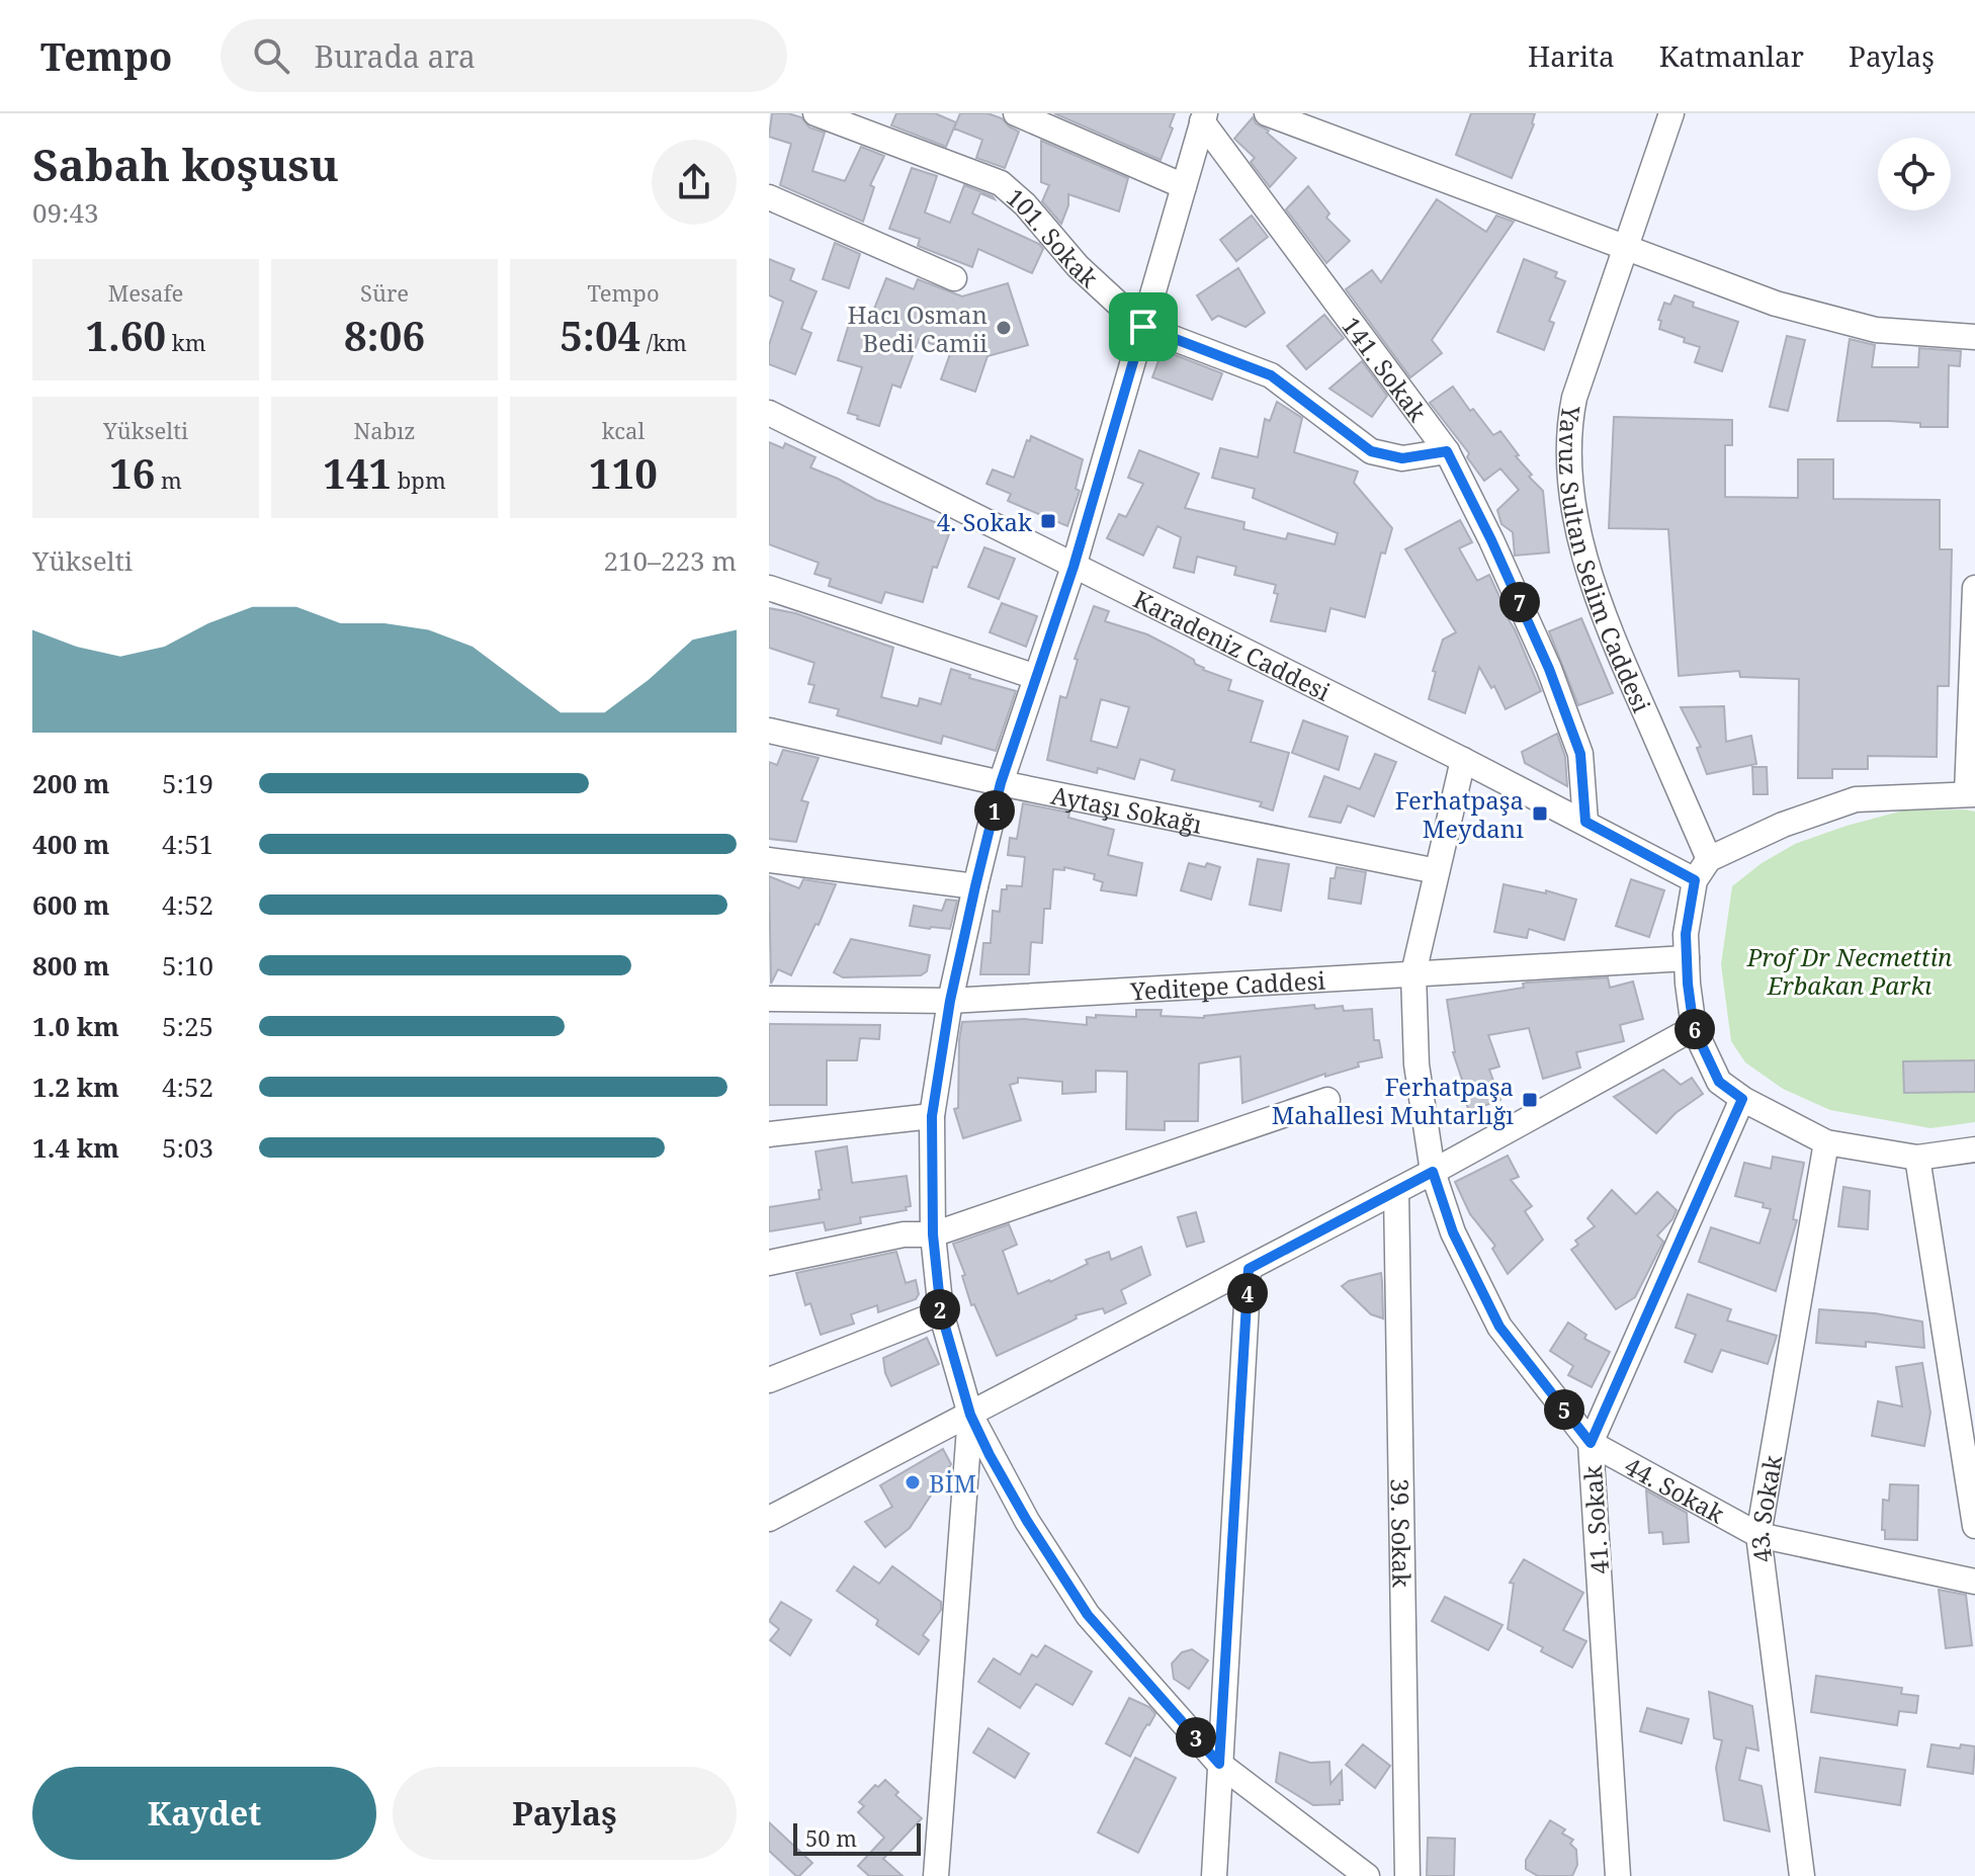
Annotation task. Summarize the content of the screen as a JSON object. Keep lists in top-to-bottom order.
{
  "streets": {
    "street": [
      "101. Sokak",
      "141. Sokak",
      "Yavuz Sultan Selim Caddesi",
      "Karadeniz Caddesi",
      "Aytaşı Sokağı",
      "Yeditepe Caddesi",
      "44. Sokak",
      "43. Sokak",
      "41. Sokak",
      "39. Sokak"
    ]
  },
  "crossings": [
    ["101. Sokak", "141. Sokak"],
    ["141. Sokak", "Karadeniz Caddesi"],
    ["Karadeniz Caddesi", "44. Sokak"],
    ["Aytaşı Sokağı", "44. Sokak"],
    ["Yeditepe Caddesi", "44. Sokak"],
    ["44. Sokak", "43. Sokak"],
    ["44. Sokak", "41. Sokak"]
  ],
  "parks": ["Prof Dr Necmettin Erbakan Parkı"],
  "places": {
    "other": ["Hacı Osman Bedi Camii", "BİM"],
    "transit": ["4. Sokak", "Ferhatpaşa Meydanı", "Ferhatpaşa Mahallesi Muhtarlığı"]
  },
  "scale_bar": "50 m",
  "page": {
    "header": "Tempo",
    "search": "Burada ara",
    "nav": ["Harita", "Katmanlar", "Paylaş"],
    "heading": ["Sabah koşusu", "09:43"],
    "stats": [
      ["Mesafe", "1.60 km"],
      ["Süre", "8:06"],
      ["Tempo", "5:04 /km"],
      ["Yükselti", "16 m"],
      ["Nabız", "141 bpm"],
      ["kcal", "110"]
    ],
    "chart": ["Yükselti", "210–223 m"],
    "pins": [
      "7",
      "1",
      "6",
      "4",
      "2",
      "5",
      "3"
    ],
    "list": [
      {
        "name": "200 m",
        "note": "5:19"
      },
      {
        "name": "400 m",
        "note": "4:51"
      },
      {
        "name": "600 m",
        "note": "4:52"
      },
      {
        "name": "800 m",
        "note": "5:10"
      },
      {
        "name": "1.0 km",
        "note": "5:25"
      },
      {
        "name": "1.2 km",
        "note": "4:52"
      },
      {
        "name": "1.4 km",
        "note": "5:03"
      }
    ],
    "buttons": ["Kaydet", "Paylaş"],
    "scale": "50 m"
  }
}
